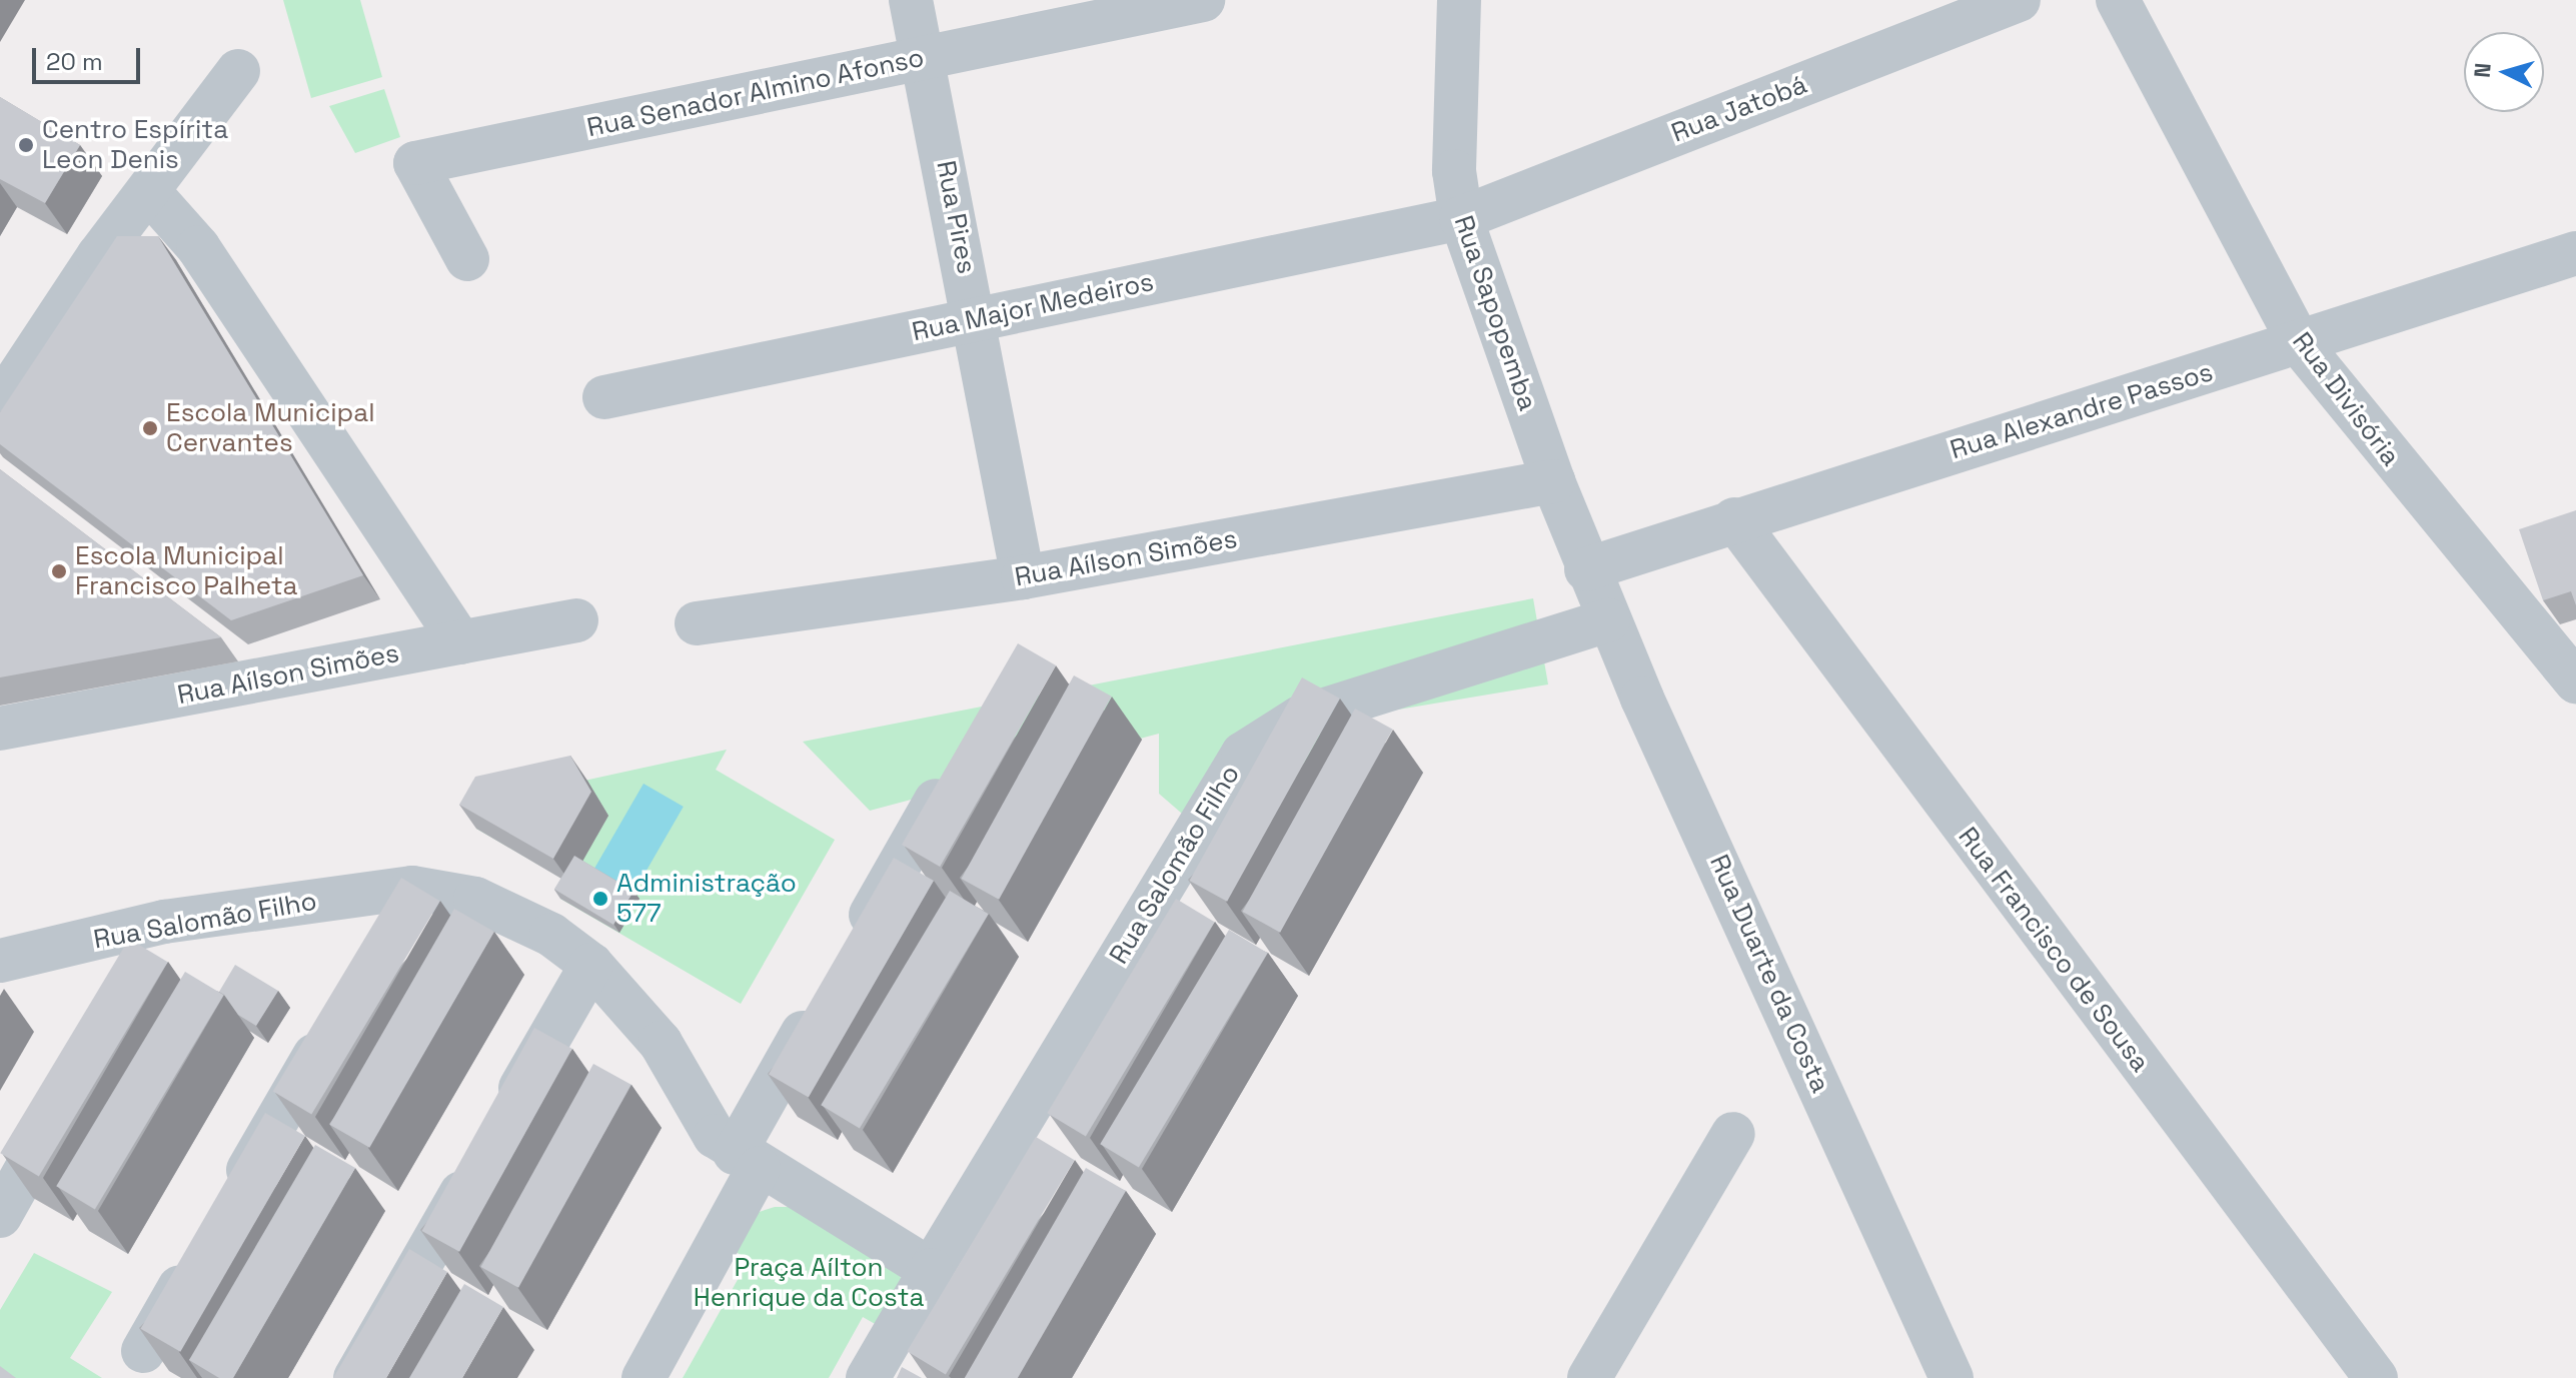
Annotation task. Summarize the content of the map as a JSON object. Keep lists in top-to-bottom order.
{
  "streets": {
    "street": [
      "Rua Senador Almino Afonso",
      "Rua Jatobá",
      "Rua Pires",
      "Rua Major Medeiros",
      "Rua Sapopemba",
      "Rua Divisória",
      "Rua Alexandre Passos",
      "Rua Aílson Simões",
      "Rua Salomão Filho",
      "Rua Francisco de Sousa",
      "Rua Duarte da Costa"
    ]
  },
  "crossings": [
    ["Rua Senador Almino Afonso", "Rua Pires"],
    ["Rua Jatobá", "Rua Major Medeiros"],
    ["Rua Jatobá", "Rua Sapopemba"],
    ["Rua Pires", "Rua Major Medeiros"],
    ["Rua Pires", "Rua Aílson Simões"],
    ["Rua Major Medeiros", "Rua Sapopemba"],
    ["Rua Sapopemba", "Rua Alexandre Passos"],
    ["Rua Sapopemba", "Rua Aílson Simões"],
    ["Rua Sapopemba", "Rua Duarte da Costa"],
    ["Rua Divisória", "Rua Alexandre Passos"],
    ["Rua Alexandre Passos", "Rua Francisco de Sousa"],
    ["Rua Alexandre Passos", "Rua Duarte da Costa"],
    ["Rua Salomão Filho", "Rua Duarte da Costa"]
  ],
  "parks": ["Praça Aílton Henrique da Costa"],
  "places": [
    "Centro Espírita Leon Denis",
    "Escola Municipal Cervantes",
    "Escola Municipal Francisco Palheta",
    "Administração 577"
  ],
  "scale_bar": "20 m",
  "north": "left"
}
